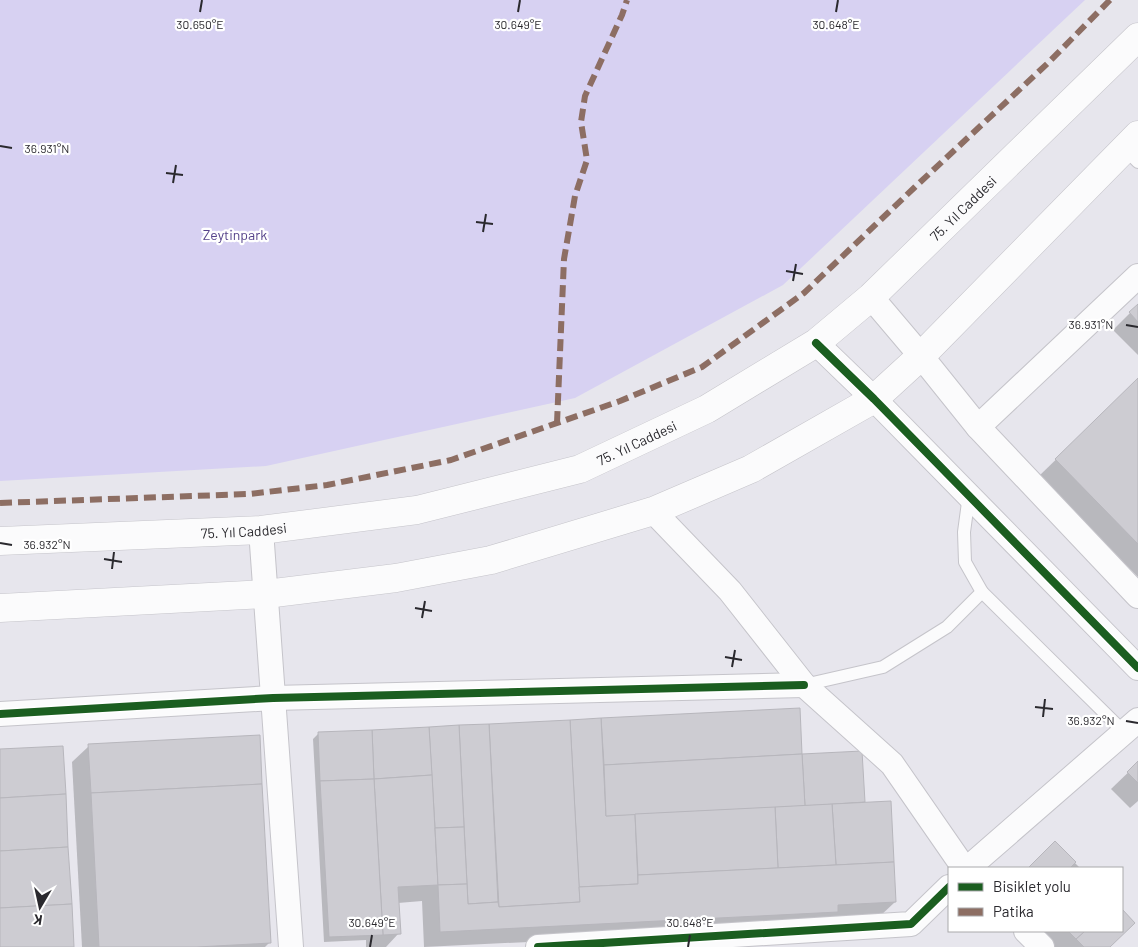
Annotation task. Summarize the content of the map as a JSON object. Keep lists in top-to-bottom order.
{
  "streets": {
    "main road": ["75. Yıl Caddesi"]
  },
  "parks": ["Zeytinpark"],
  "legend": ["Bisiklet yolu", "Patika"],
  "north": "bottom",
  "coordinates": [
    "30.650°E",
    "30.649°E",
    "30.648°E",
    "36.931°N",
    "36.932°N"
  ]
}
